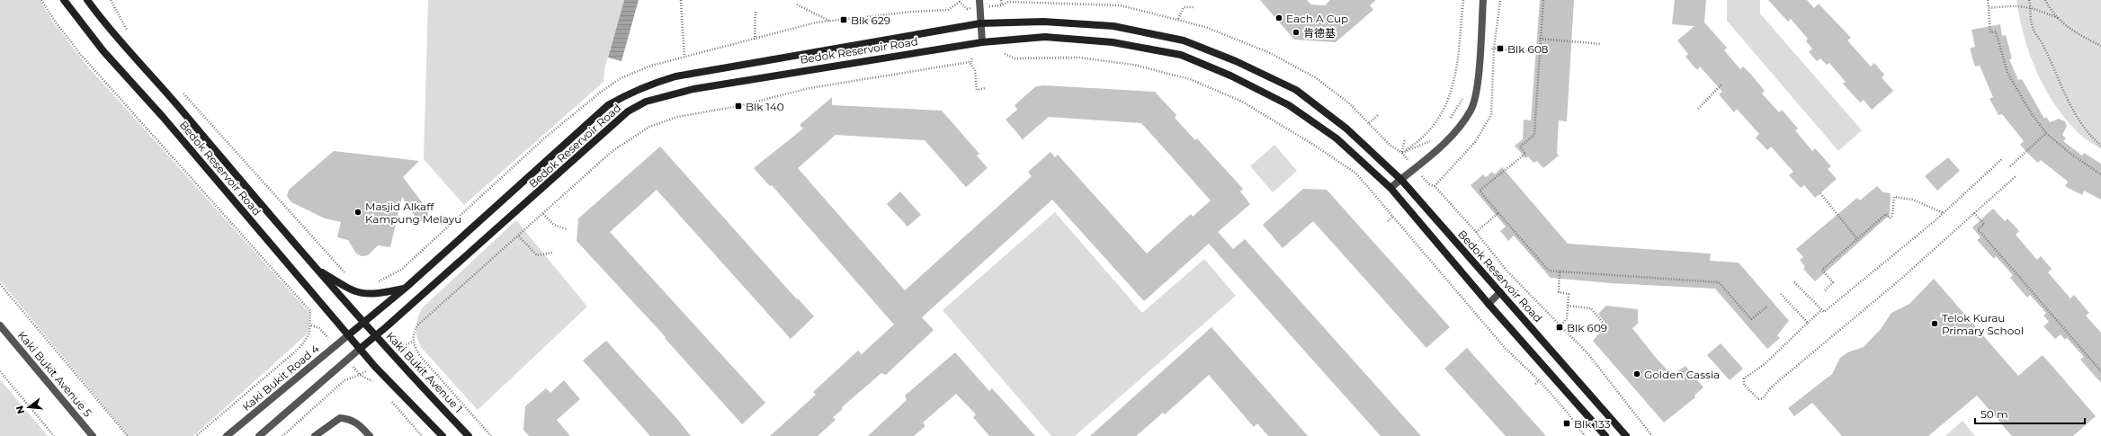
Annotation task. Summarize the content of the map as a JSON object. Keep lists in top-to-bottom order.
{
  "streets": {
    "main road": ["Bedok Reservoir Road", "Kaki Bukit Avenue 1"],
    "street": ["Kaki Bukit Avenue 5", "Kaki Bukit Road 4"]
  },
  "crossings": [
    ["Bedok Reservoir Road", "Kaki Bukit Avenue 1"],
    ["Bedok Reservoir Road", "Kaki Bukit Road 4"]
  ],
  "places": {
    "other": [
      "Each A Cup",
      "肯德基",
      "Masjid Alkaff Kampung Melayu",
      "Telok Kurau Primary School",
      "Golden Cassia"
    ],
    "transit": [
      "Blk 629",
      "Blk 608",
      "Blk 140",
      "Blk 609",
      "Blk 133"
    ]
  },
  "scale_bar": "50 m",
  "north": "left"
}
